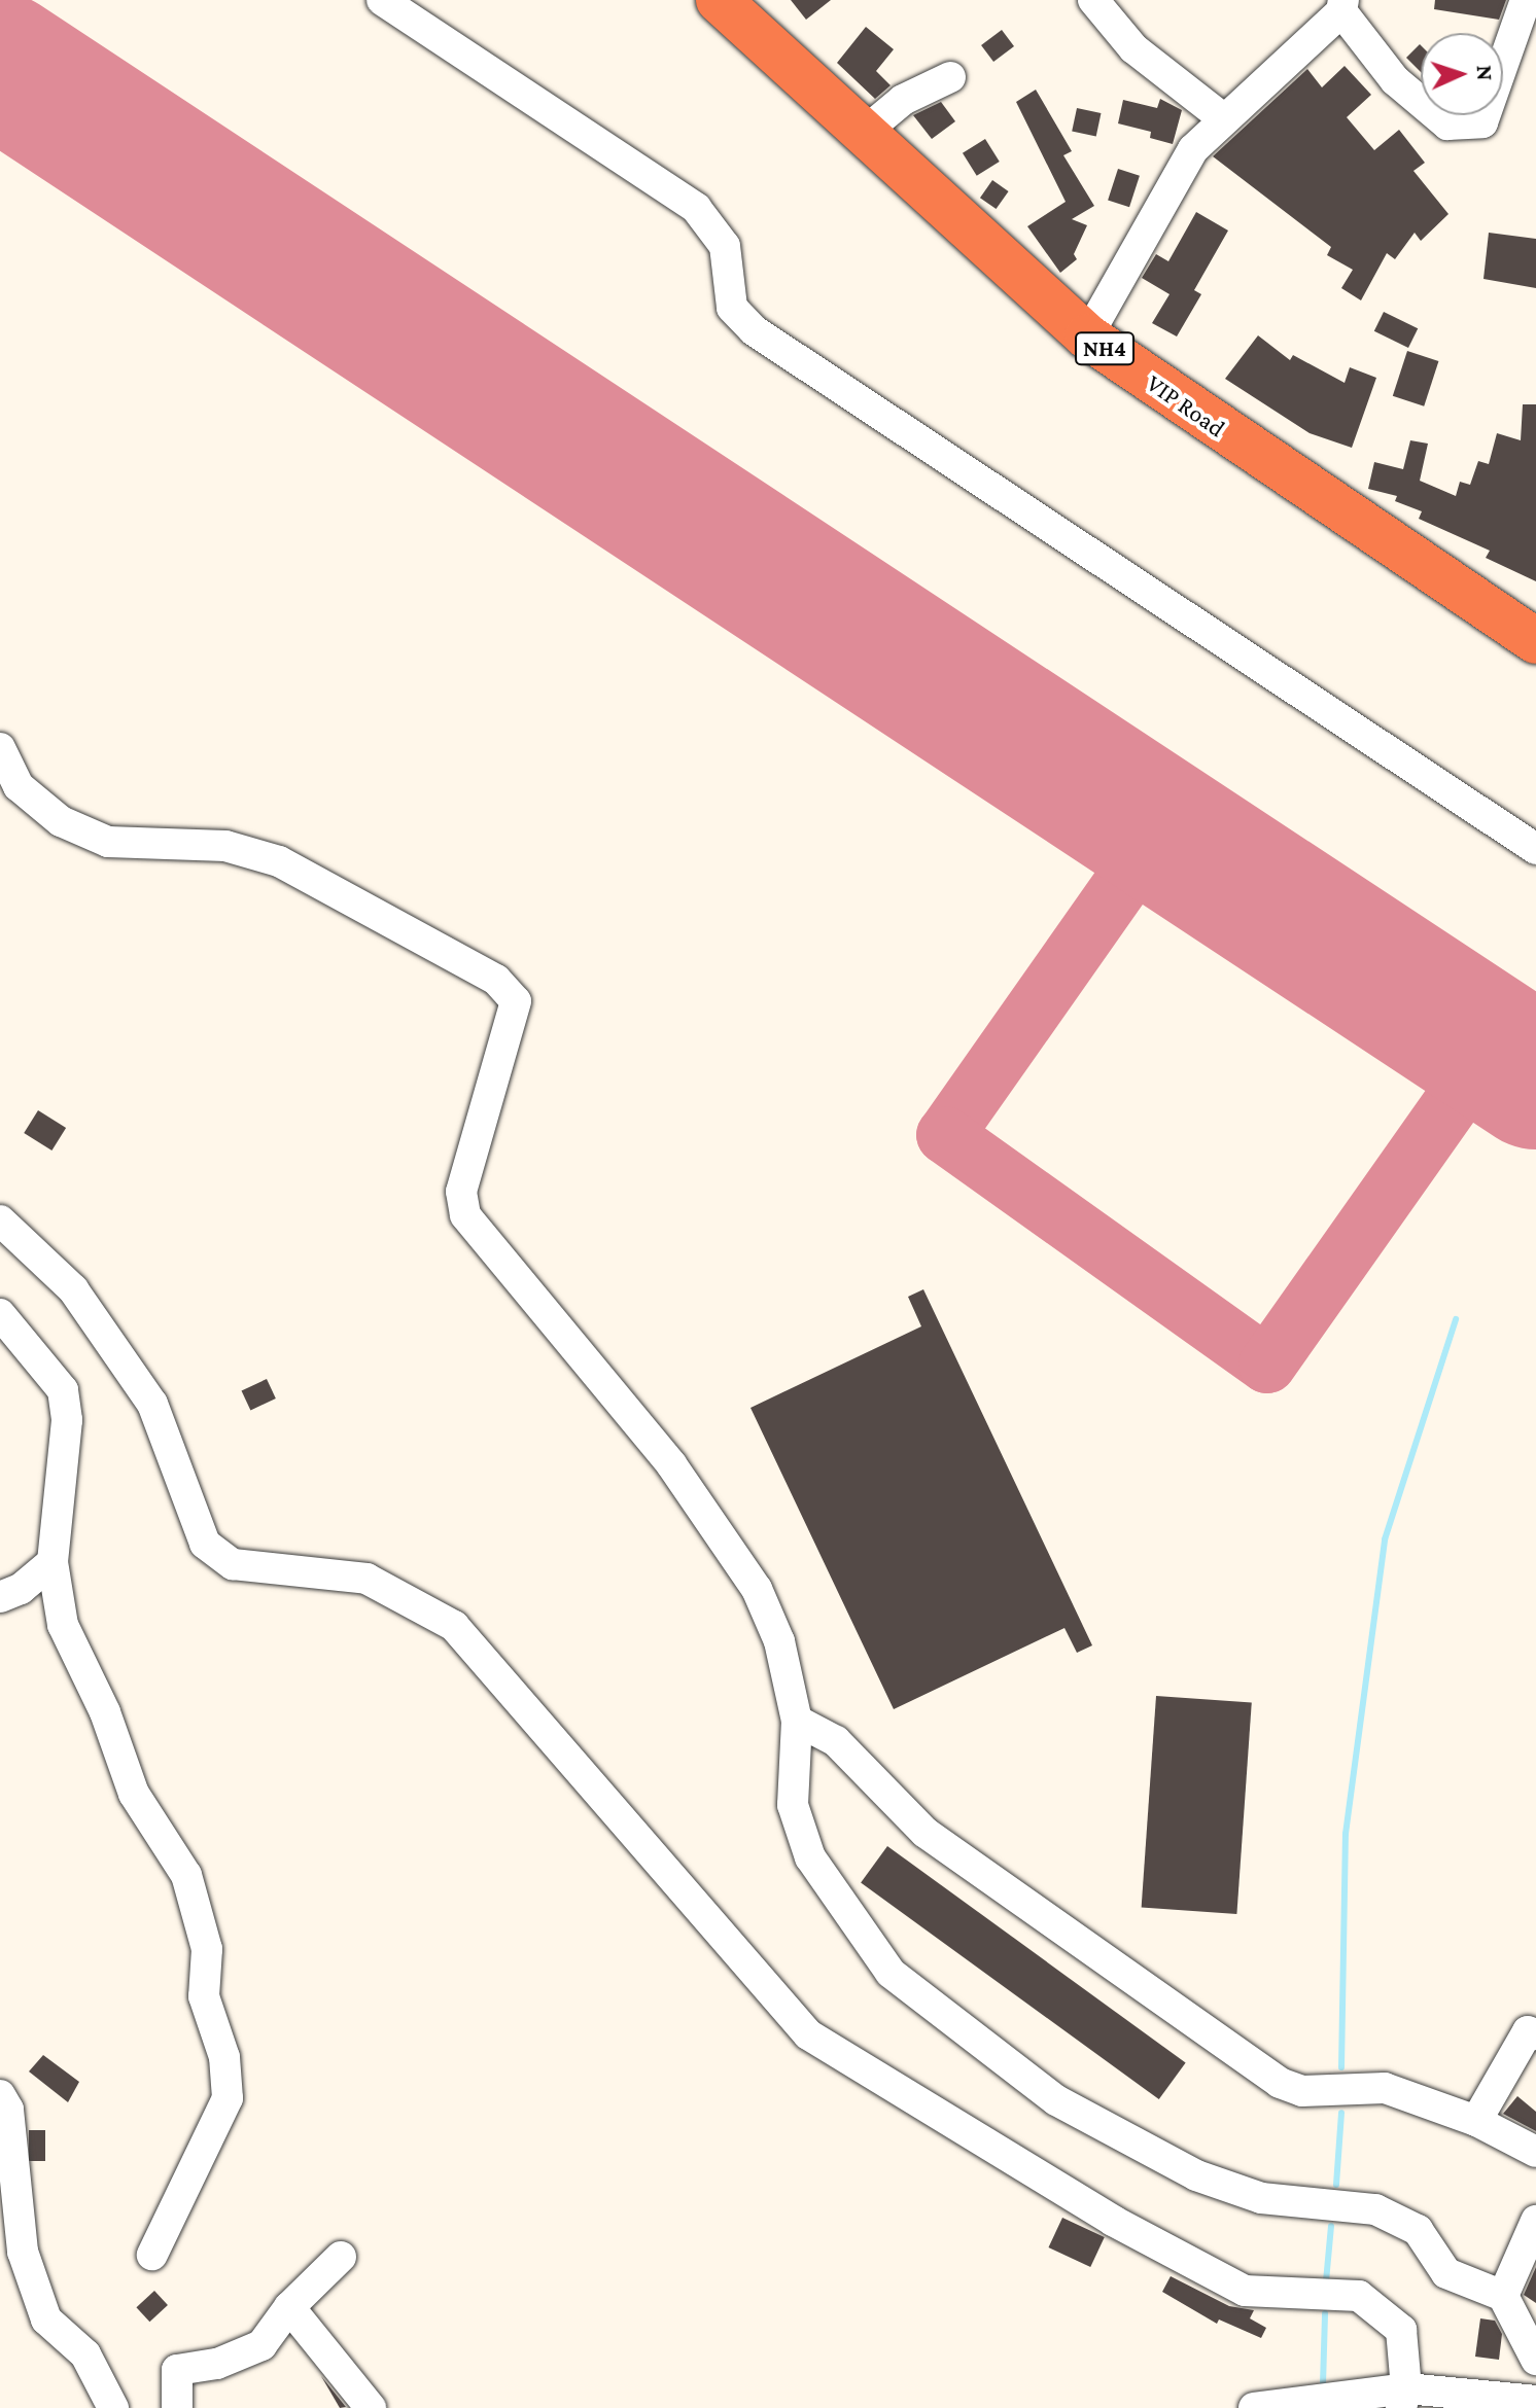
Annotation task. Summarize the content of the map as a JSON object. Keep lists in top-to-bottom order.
{
  "streets": {
    "highway": ["NH4", "VIP Road"]
  },
  "north": "right"
}
